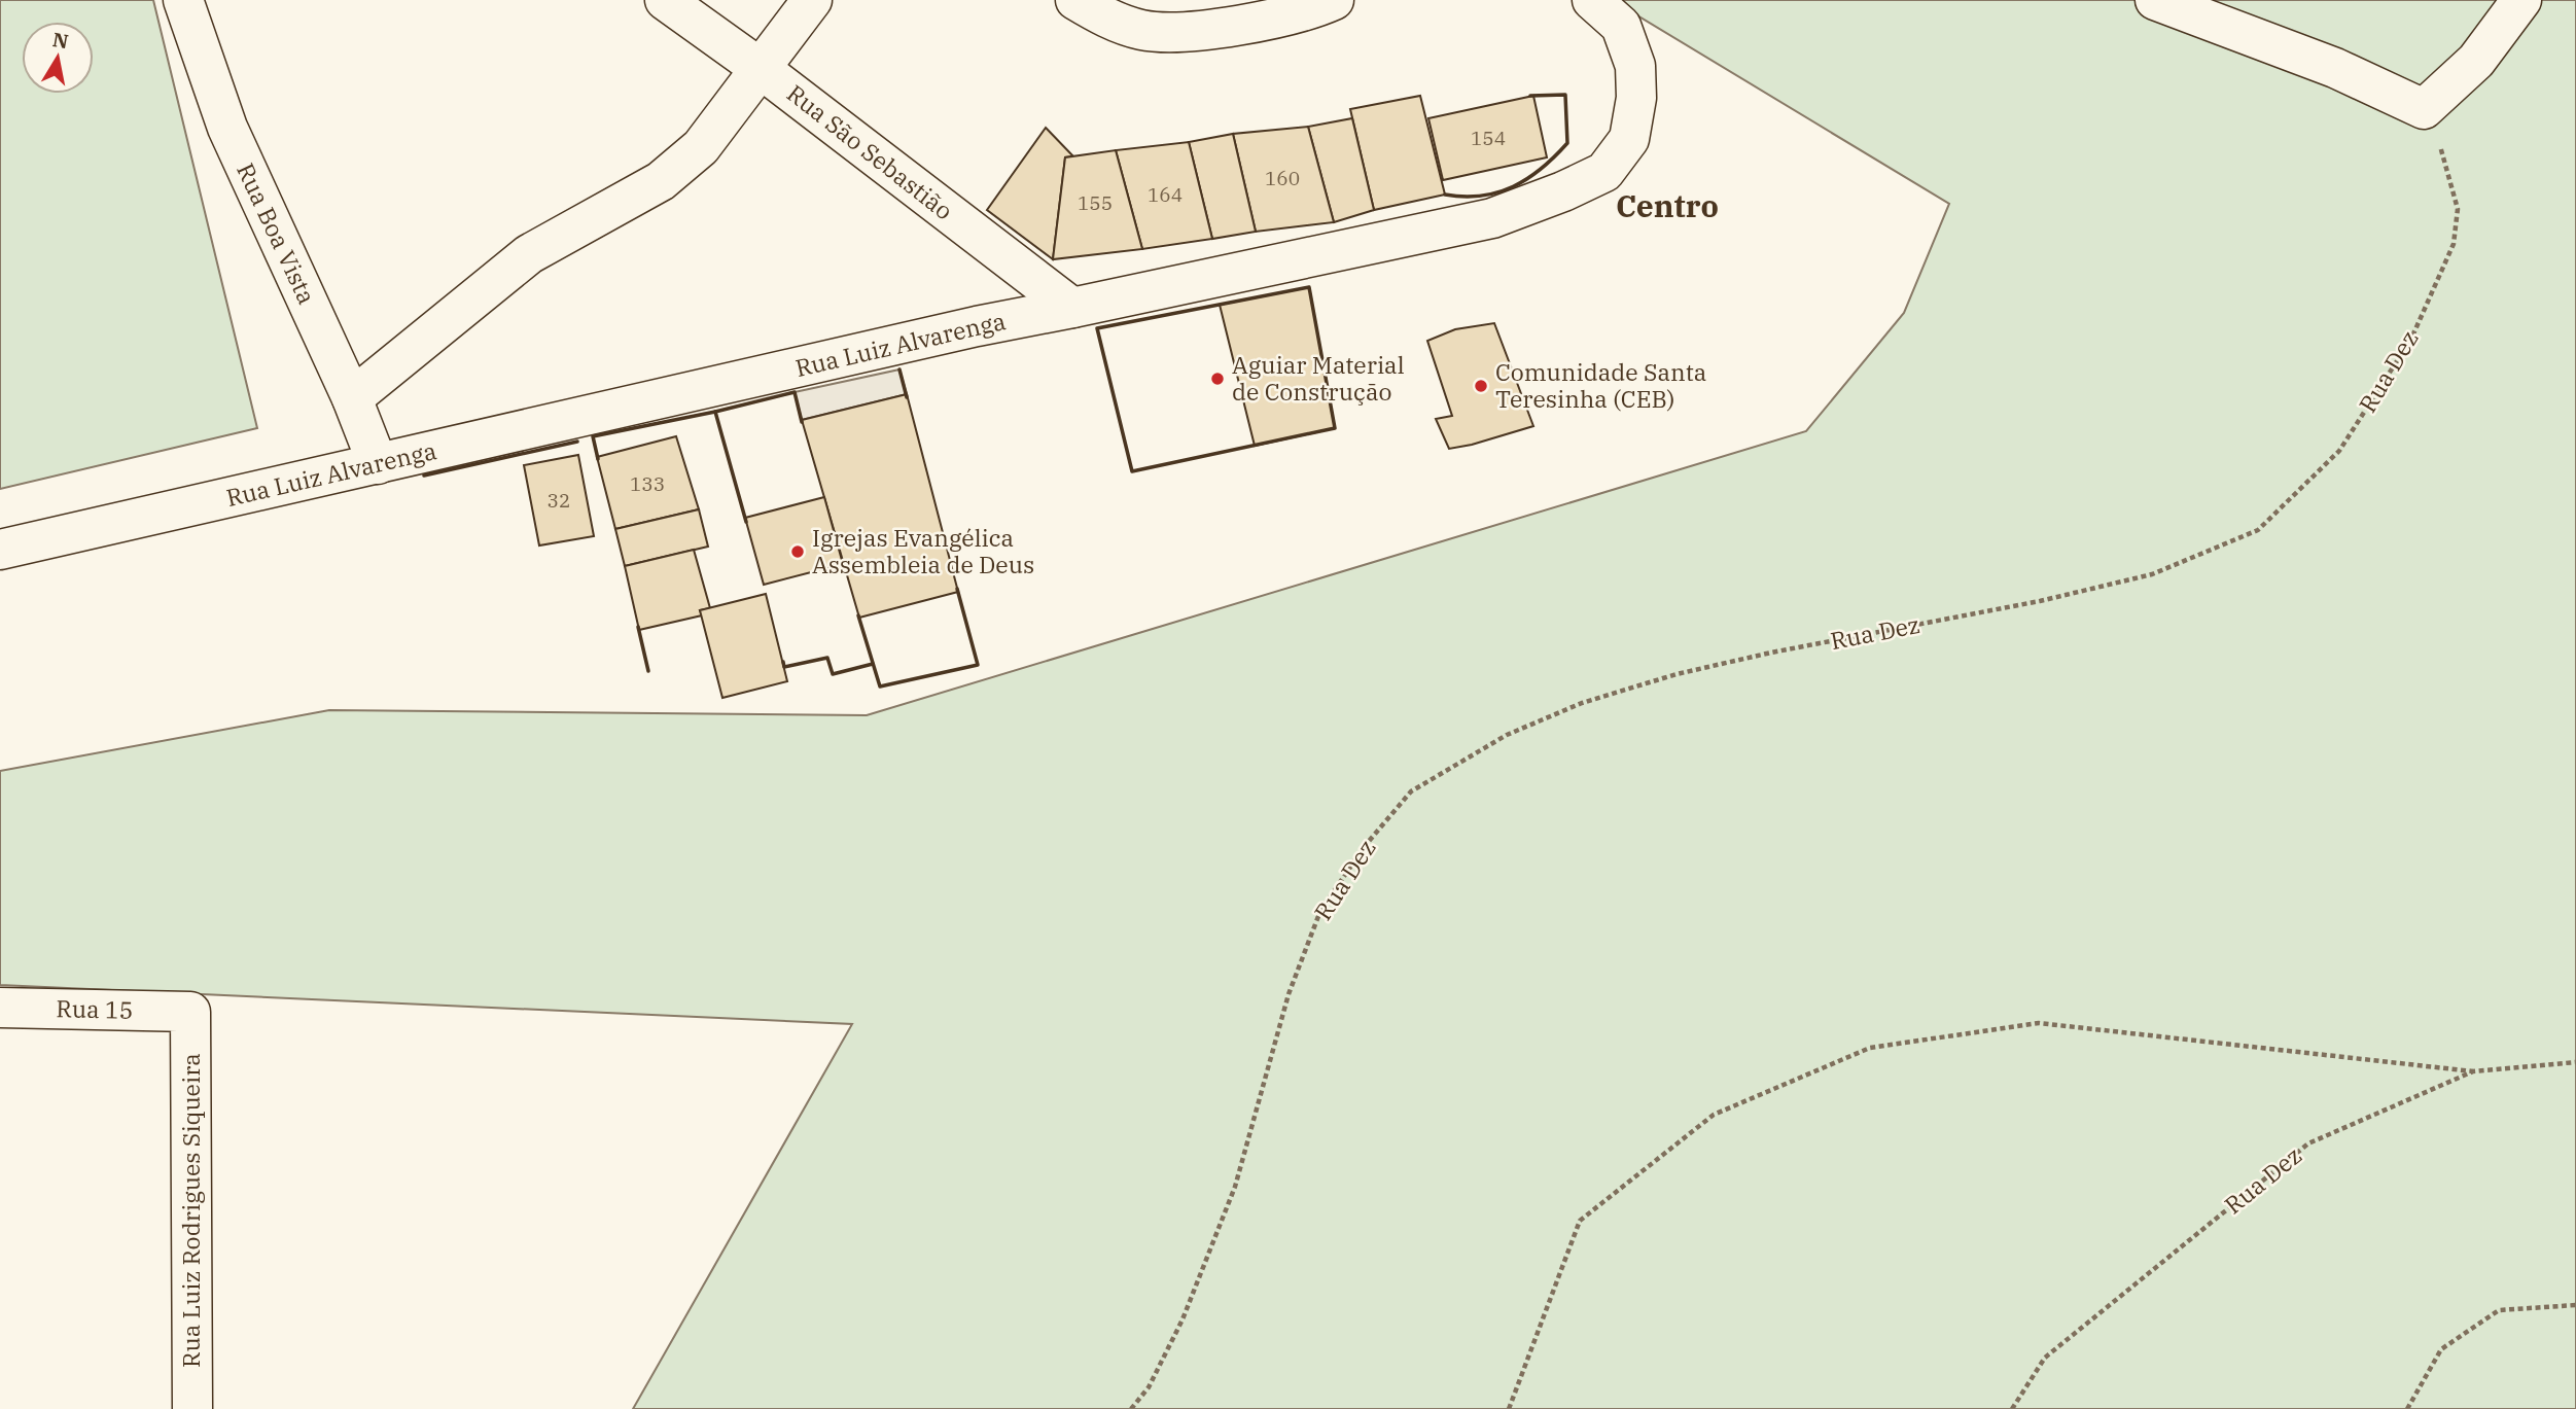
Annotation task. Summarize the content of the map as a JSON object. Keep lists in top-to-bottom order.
{
  "streets": {
    "street": [
      "Rua São Sebastião",
      "Rua Boa Vista",
      "Rua Luiz Alvarenga",
      "Rua 15",
      "Rua Luiz Rodrigues Siqueira"
    ],
    "path": ["Rua Dez"]
  },
  "crossings": [
    ["Rua São Sebastião", "Rua Luiz Alvarenga"],
    ["Rua Boa Vista", "Rua Luiz Alvarenga"],
    ["Rua 15", "Rua Luiz Rodrigues Siqueira"]
  ],
  "districts": ["Centro"],
  "places": ["Aguiar Material de Construção", "Comunidade Santa Teresinha (CEB)", "Igrejas Evangélica Assembleia de Deus"],
  "house_numbers": [
    "154",
    "160",
    "164",
    "155",
    "133",
    "32"
  ],
  "north": "top"
}
